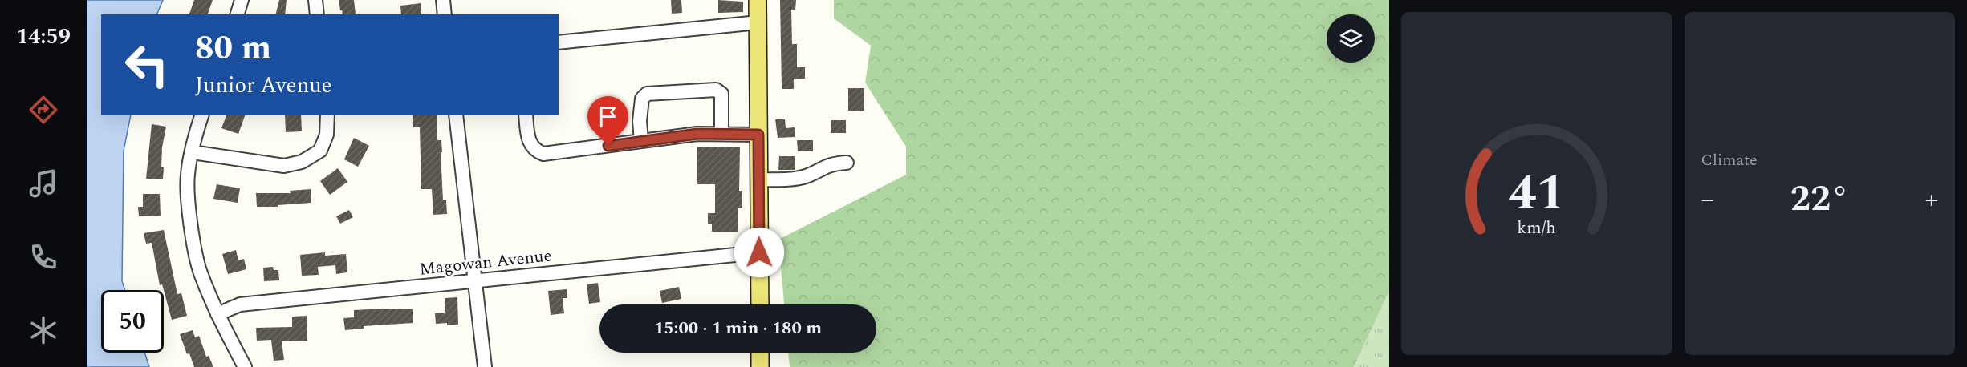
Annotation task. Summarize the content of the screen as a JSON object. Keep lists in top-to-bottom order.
{
  "streets": {
    "street": ["Magowan Avenue"]
  },
  "page": {
    "tabs": "14:59",
    "tile": "Climate",
    "turn": ["80 m", "Junior Avenue"],
    "heat": ["−", "22°", "+"],
    "limit": "50",
    "trip": "15:00 · 1 min · 180 m",
    "gauge": ["41", "km/h"]
  }
}
